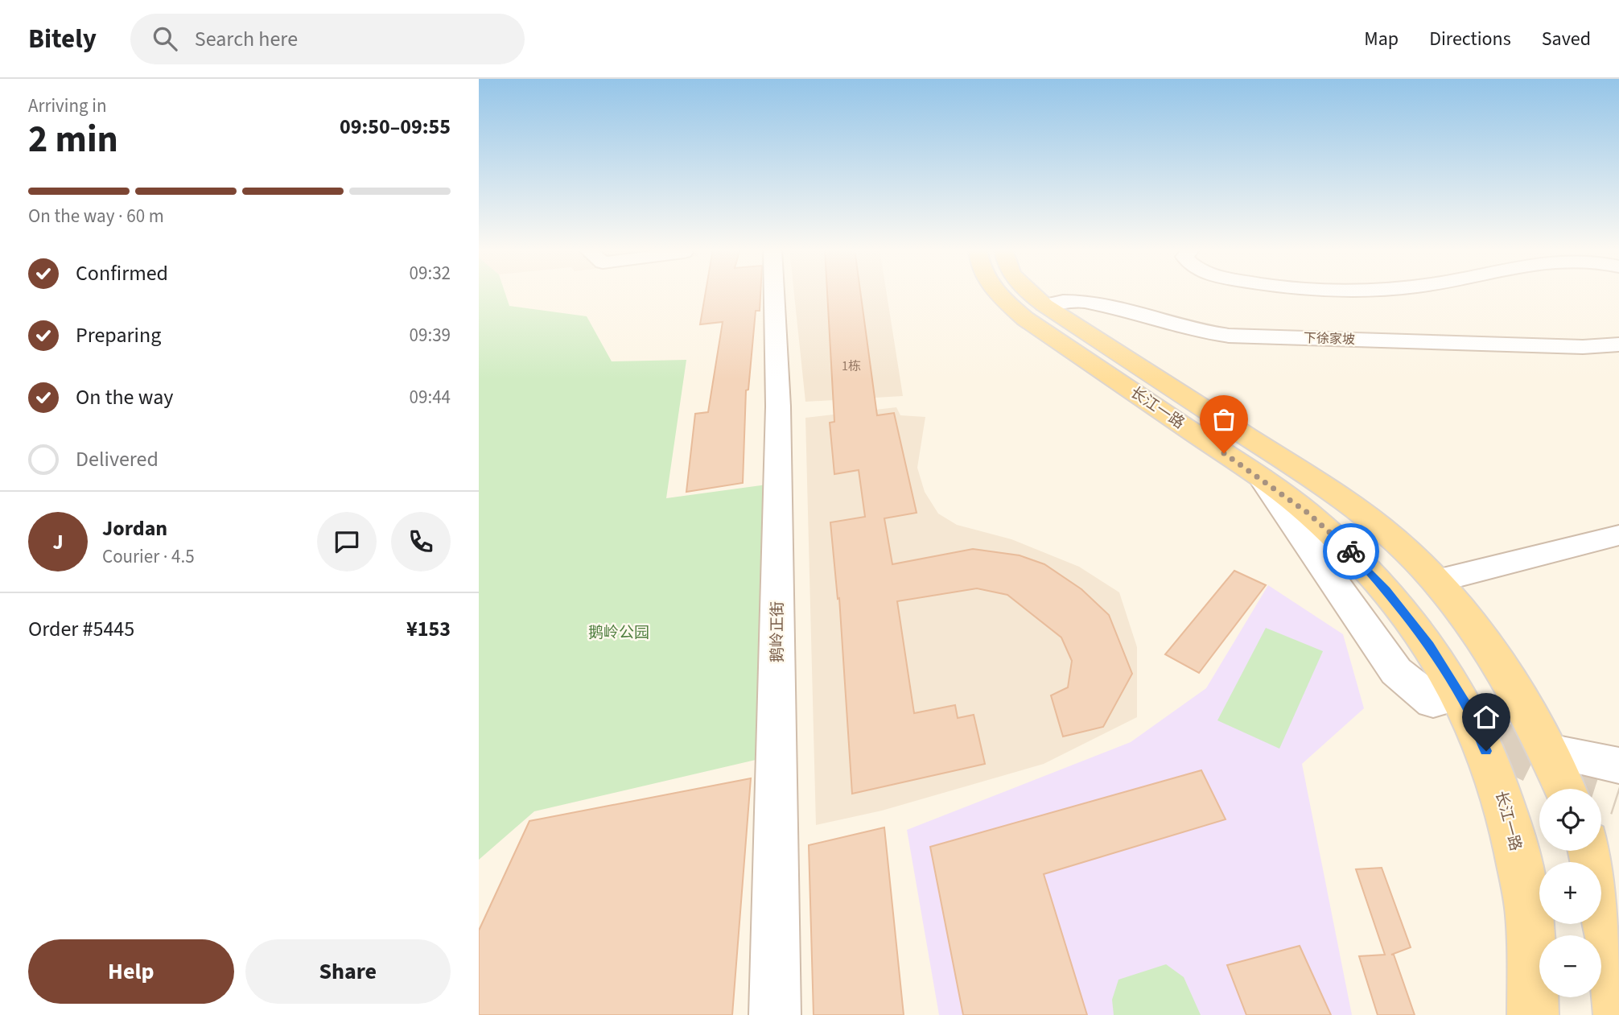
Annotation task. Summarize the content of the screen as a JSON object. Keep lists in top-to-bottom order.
{
  "streets": {
    "main road": ["长江一路"],
    "street": ["下徐家坡", "鹅岭正街"]
  },
  "crossings": [
    ["下徐家坡", "长江一路"]
  ],
  "parks": ["鹅岭公园"],
  "house_numbers": ["1栋"],
  "page": {
    "header": "Bitely",
    "search": "Search here",
    "nav": ["Map", "Directions", "Saved"],
    "heading": ["2 min", "Arriving in", "09:50–09:55"],
    "panel": [
      "Jordan",
      "Courier · 4.5",
      "Order #5445",
      "¥153"
    ],
    "bar": "On the way · 60 m",
    "list": [
      ["Confirmed", "09:32"],
      ["Preparing", "09:39"],
      ["On the way", "09:44"],
      "Delivered"
    ],
    "round": "J",
    "map_buttons": ["+", "−"],
    "buttons": ["Help", "Share"]
  }
}
